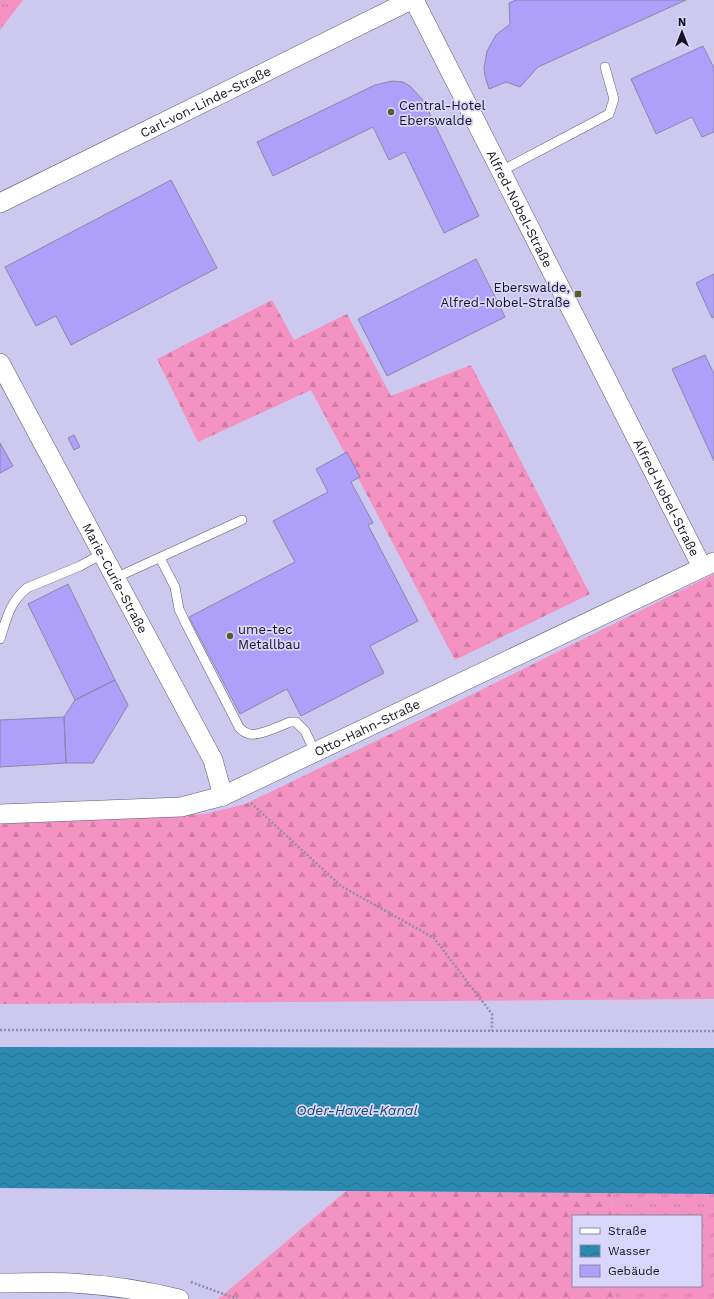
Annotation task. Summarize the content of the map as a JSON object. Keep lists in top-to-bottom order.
{
  "streets": {
    "street": [
      "Carl-von-Linde-Straße",
      "Alfred-Nobel-Straße",
      "Marie-Curie-Straße",
      "Otto-Hahn-Straße"
    ]
  },
  "crossings": [
    ["Carl-von-Linde-Straße", "Alfred-Nobel-Straße"],
    ["Alfred-Nobel-Straße", "Otto-Hahn-Straße"],
    ["Marie-Curie-Straße", "Otto-Hahn-Straße"]
  ],
  "water": ["Oder-Havel-Kanal"],
  "places": {
    "other": ["Central-Hotel Eberswalde", "ume-tec Metallbau"],
    "transit": ["Eberswalde, Alfred-Nobel-Straße"]
  },
  "legend": ["Straße", "Wasser", "Gebäude"],
  "north": "top"
}
